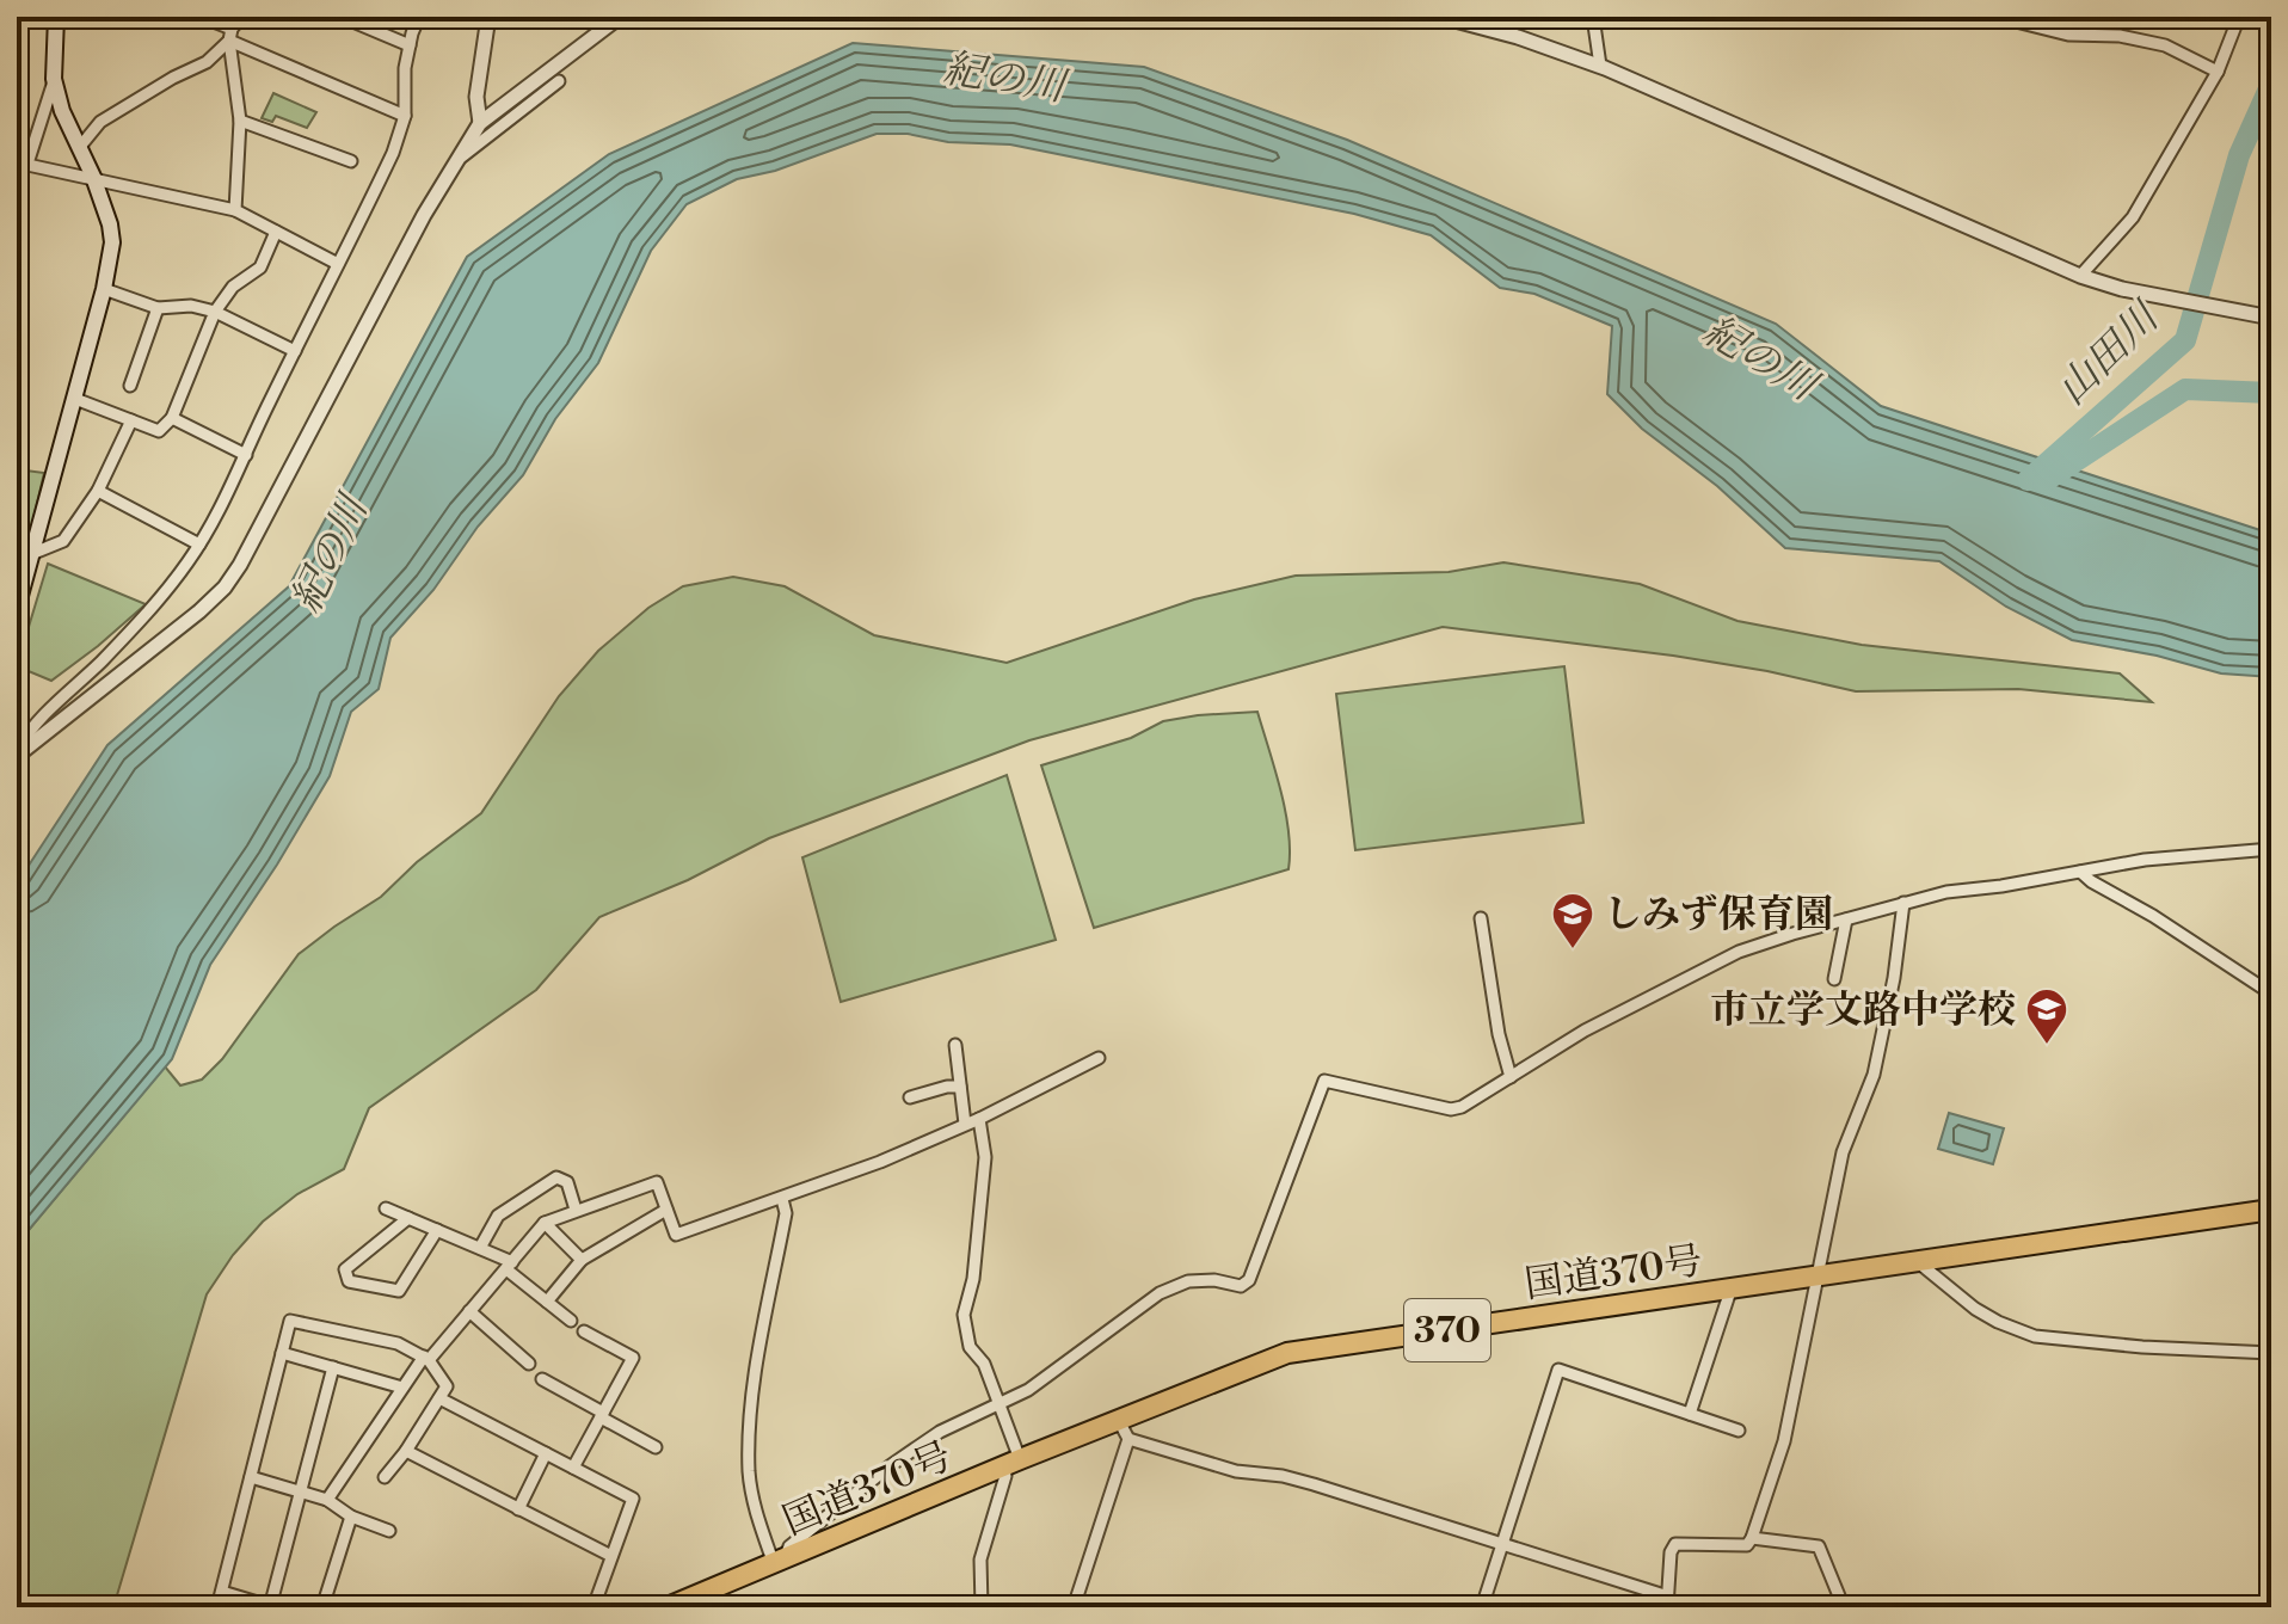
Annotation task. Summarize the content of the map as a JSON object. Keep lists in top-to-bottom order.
{
  "streets": {
    "highway": ["国道370号", "370"]
  },
  "water": ["紀の川", "山田川"],
  "places": {
    "school or university": ["しみず保育園", "市立学文路中学校"]
  }
}
